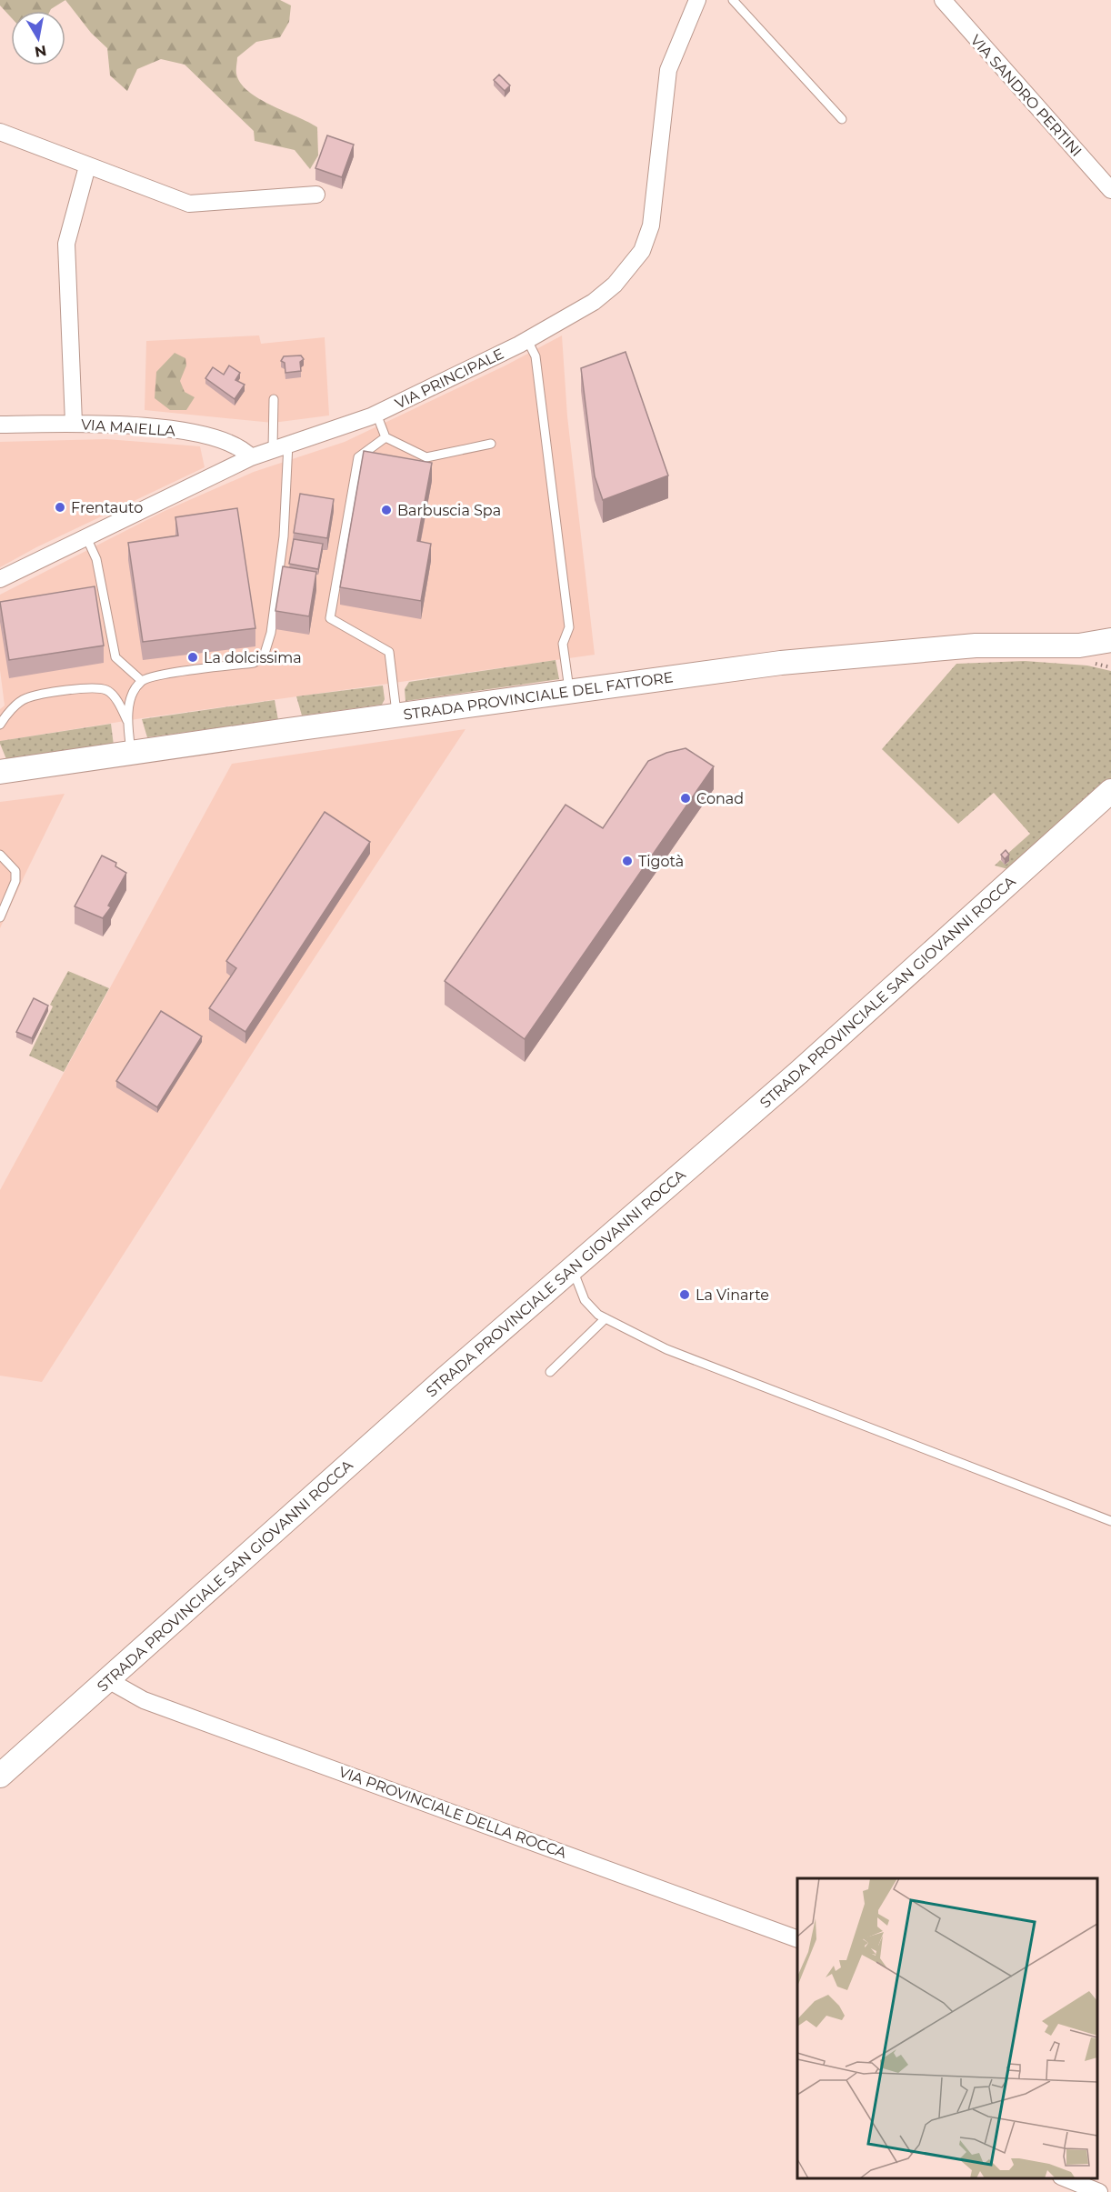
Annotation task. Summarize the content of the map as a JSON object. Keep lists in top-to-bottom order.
{
  "streets": {
    "main road": ["STRADA PROVINCIALE DEL FATTORE", "STRADA PROVINCIALE SAN GIOVANNI ROCCA"],
    "street": [
      "VIA SANDRO PERTINI",
      "VIA PRINCIPALE",
      "VIA MAIELLA",
      "VIA PROVINCIALE DELLA ROCCA"
    ]
  },
  "crossings": [
    ["VIA PRINCIPALE", "VIA MAIELLA"],
    ["STRADA PROVINCIALE SAN GIOVANNI ROCCA", "VIA PROVINCIALE DELLA ROCCA"]
  ],
  "places": [
    "Frentauto",
    "Barbuscia Spa",
    "La dolcissima",
    "Conad",
    "Tigotà",
    "La Vinarte"
  ],
  "north": "bottom"
}
